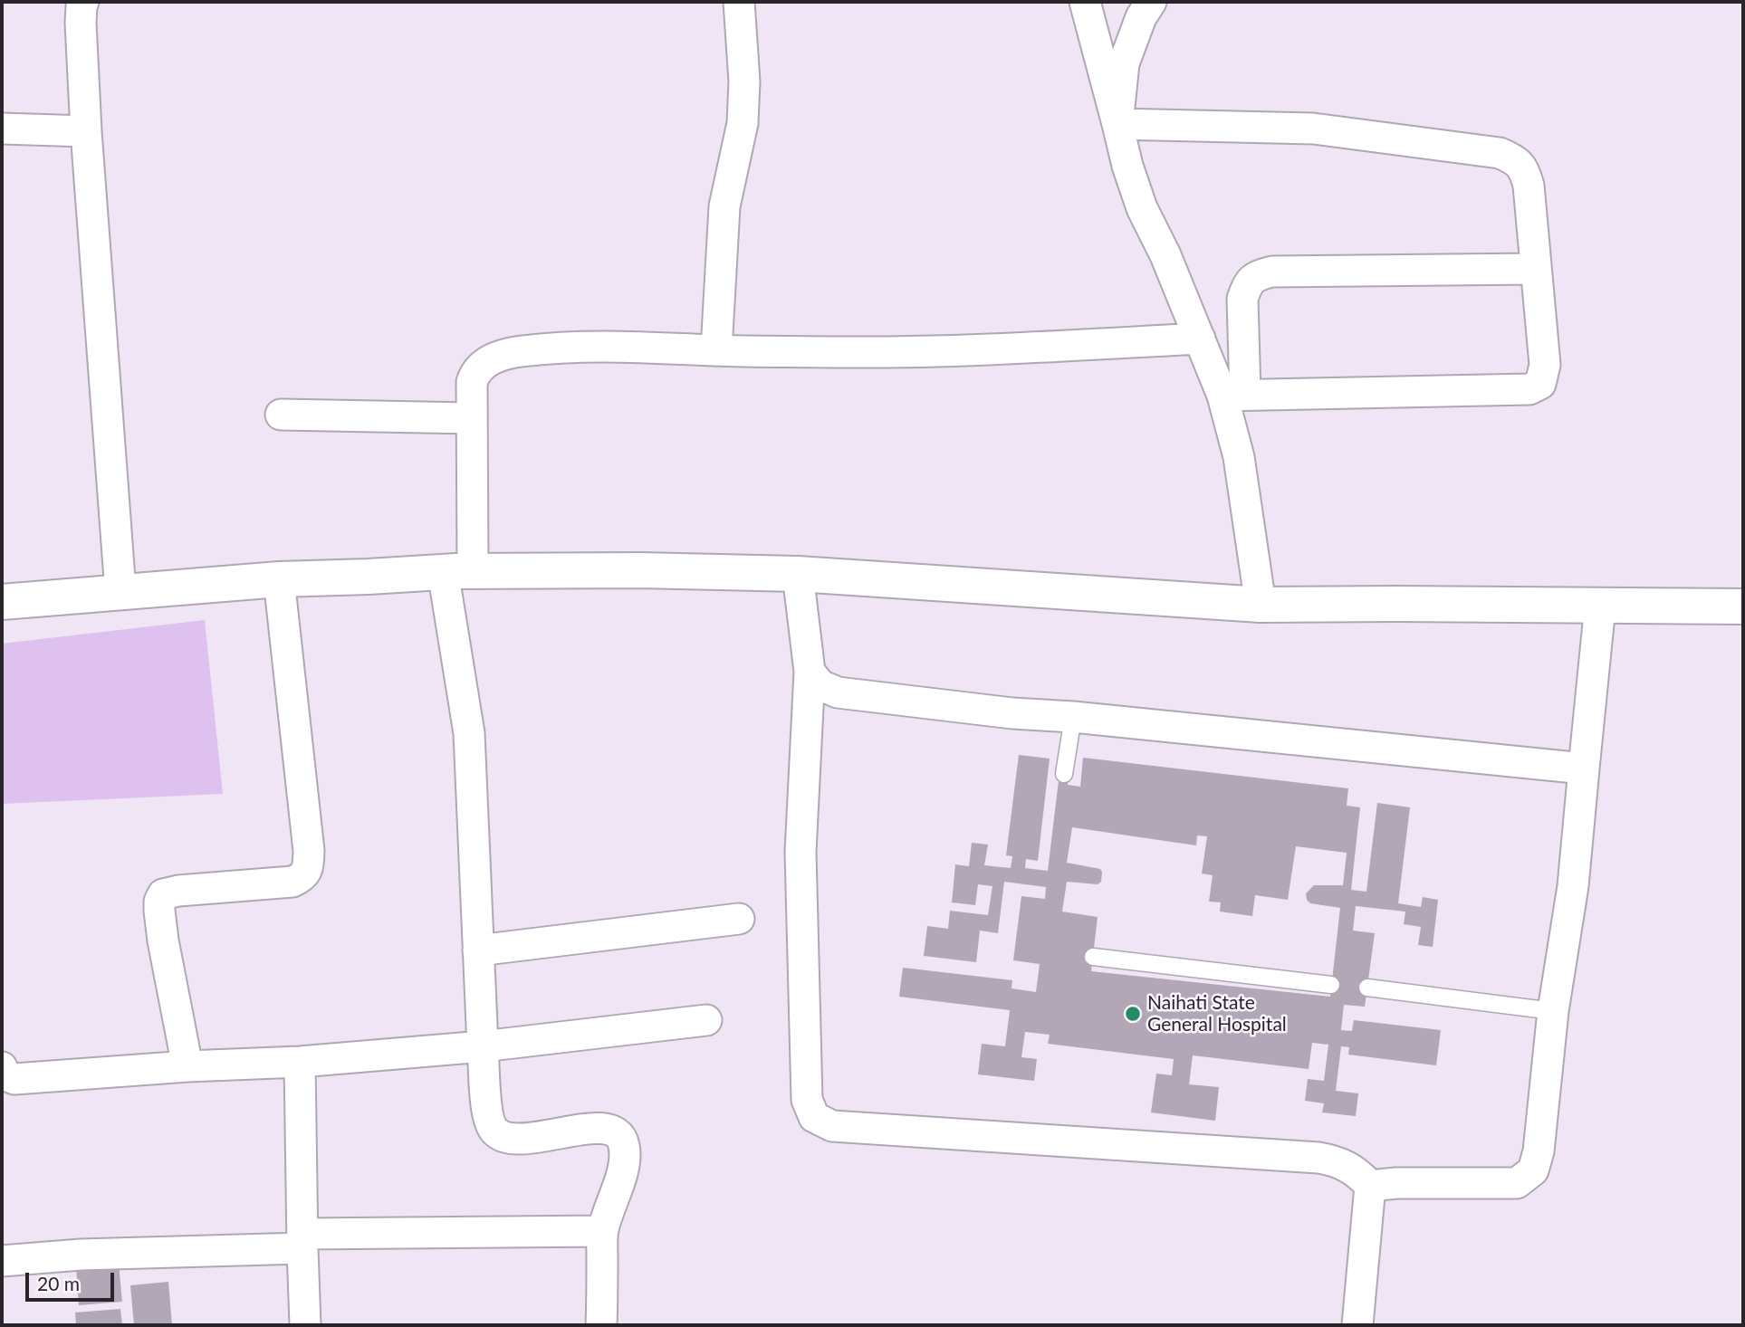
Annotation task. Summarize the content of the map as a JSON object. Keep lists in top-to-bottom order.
{
  "places": ["Naihati State General Hospital"],
  "scale_bar": "20 m"
}
